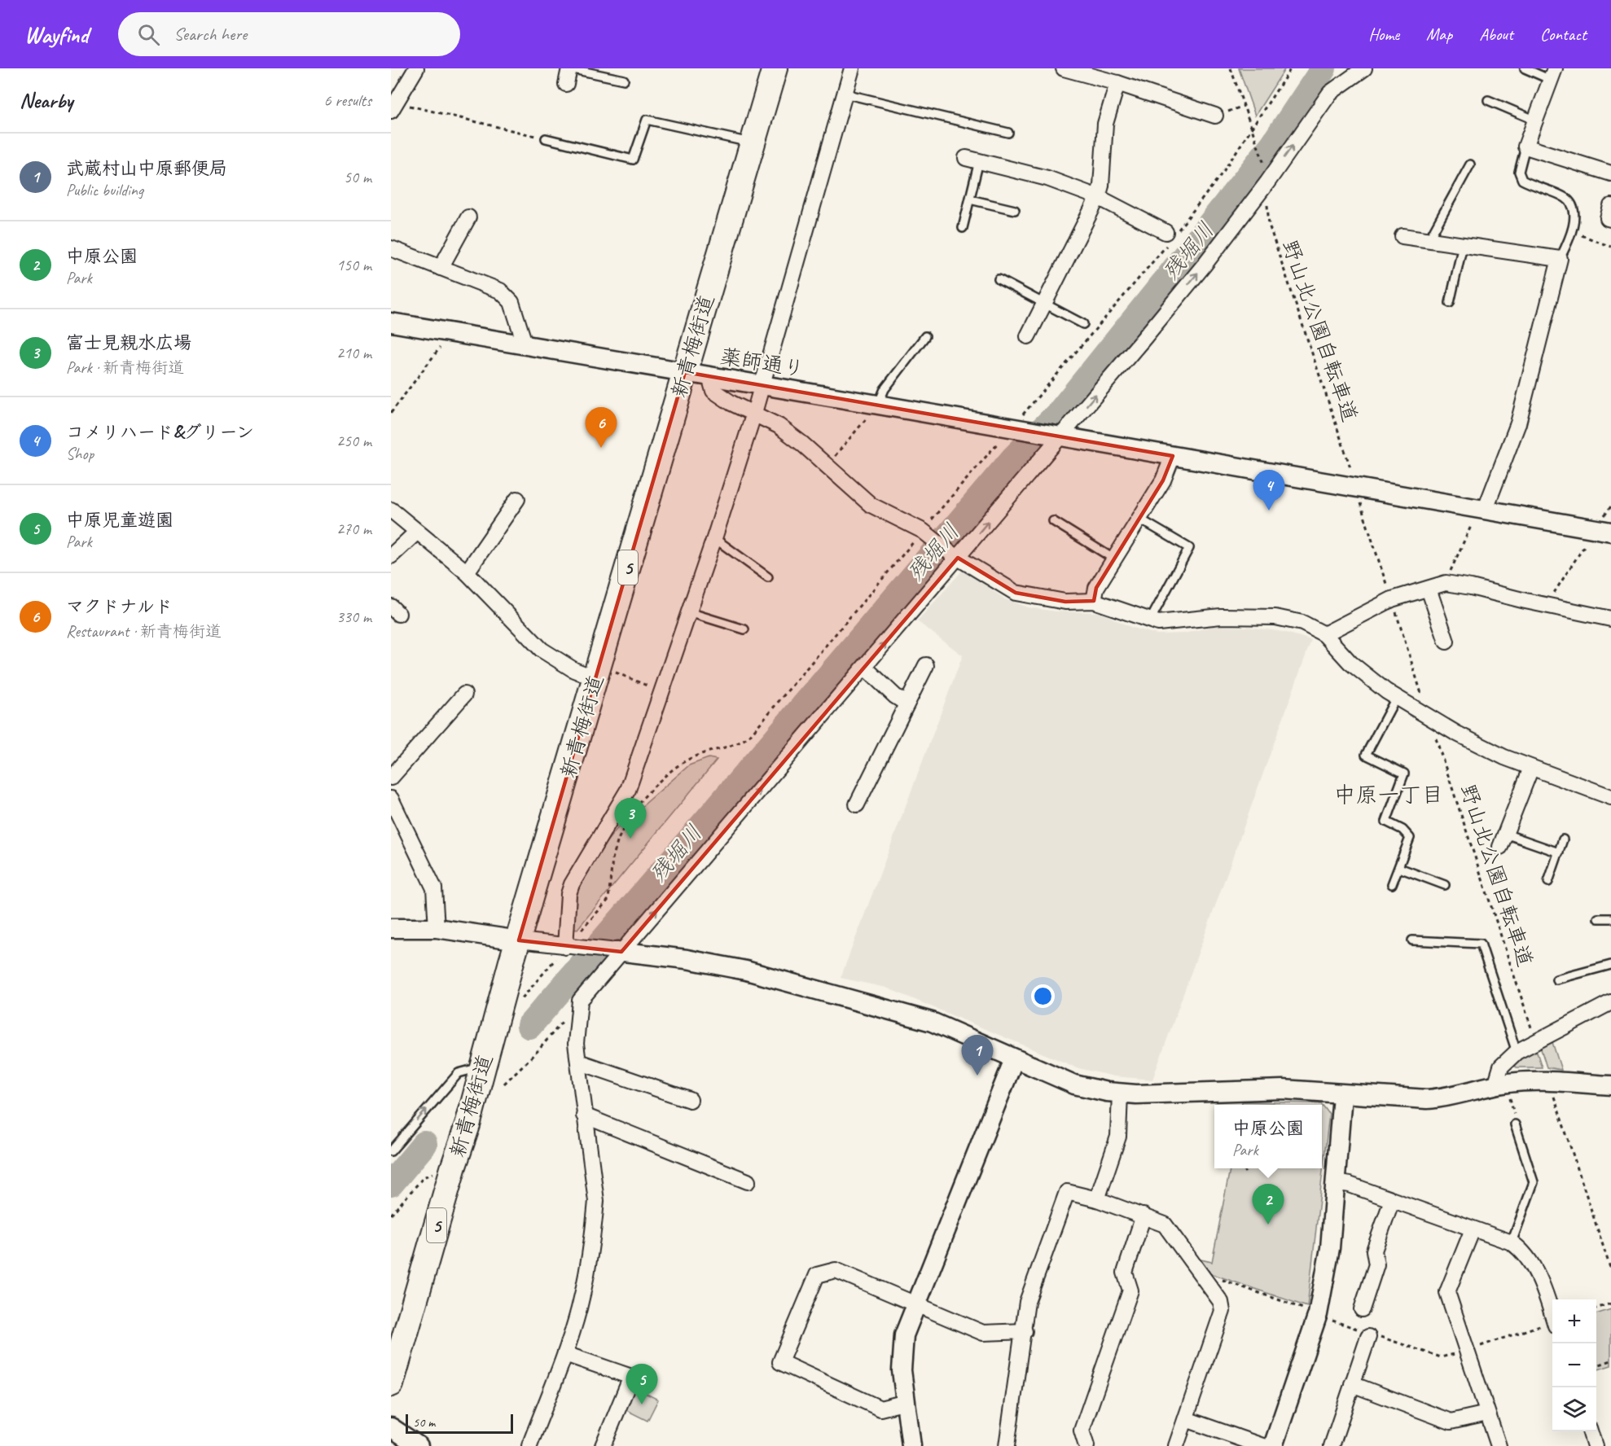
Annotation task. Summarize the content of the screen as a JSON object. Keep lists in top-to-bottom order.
{
  "streets": {
    "main road": ["新青梅街道", "5"],
    "street": ["薬師通り"],
    "path": ["野山北公園自転車道"]
  },
  "crossings": [
    ["新青梅街道", "薬師通り"]
  ],
  "districts": ["中原一丁目"],
  "water": ["残堀川"],
  "scale_bar": "50 m",
  "page": {
    "header": "Wayfind",
    "search": "Search here",
    "nav": [
      "Home",
      "Map",
      "About",
      "Contact"
    ],
    "heading": ["Nearby", "6 results"],
    "list": [
      {
        "mark": "1",
        "name": "武蔵村山中原郵便局",
        "note": "Public building",
        "value": "50 m"
      },
      {
        "mark": "2",
        "name": "中原公園",
        "note": "Park",
        "value": "150 m"
      },
      {
        "mark": "3",
        "name": "富士見親水広場",
        "note": "Park · 新青梅街道",
        "value": "210 m"
      },
      {
        "mark": "4",
        "name": "コメリハード&グリーン",
        "note": "Shop",
        "value": "250 m"
      },
      {
        "mark": "5",
        "name": "中原児童遊園",
        "note": "Park",
        "value": "270 m"
      },
      {
        "mark": "6",
        "name": "マクドナルド",
        "note": "Restaurant · 新青梅街道",
        "value": "330 m"
      }
    ],
    "pins": [
      "6",
      "4",
      "3",
      "1",
      "2",
      "5"
    ],
    "popup": ["中原公園", "Park"],
    "map_buttons": ["+", "−"],
    "scale": "50 m"
  }
}
